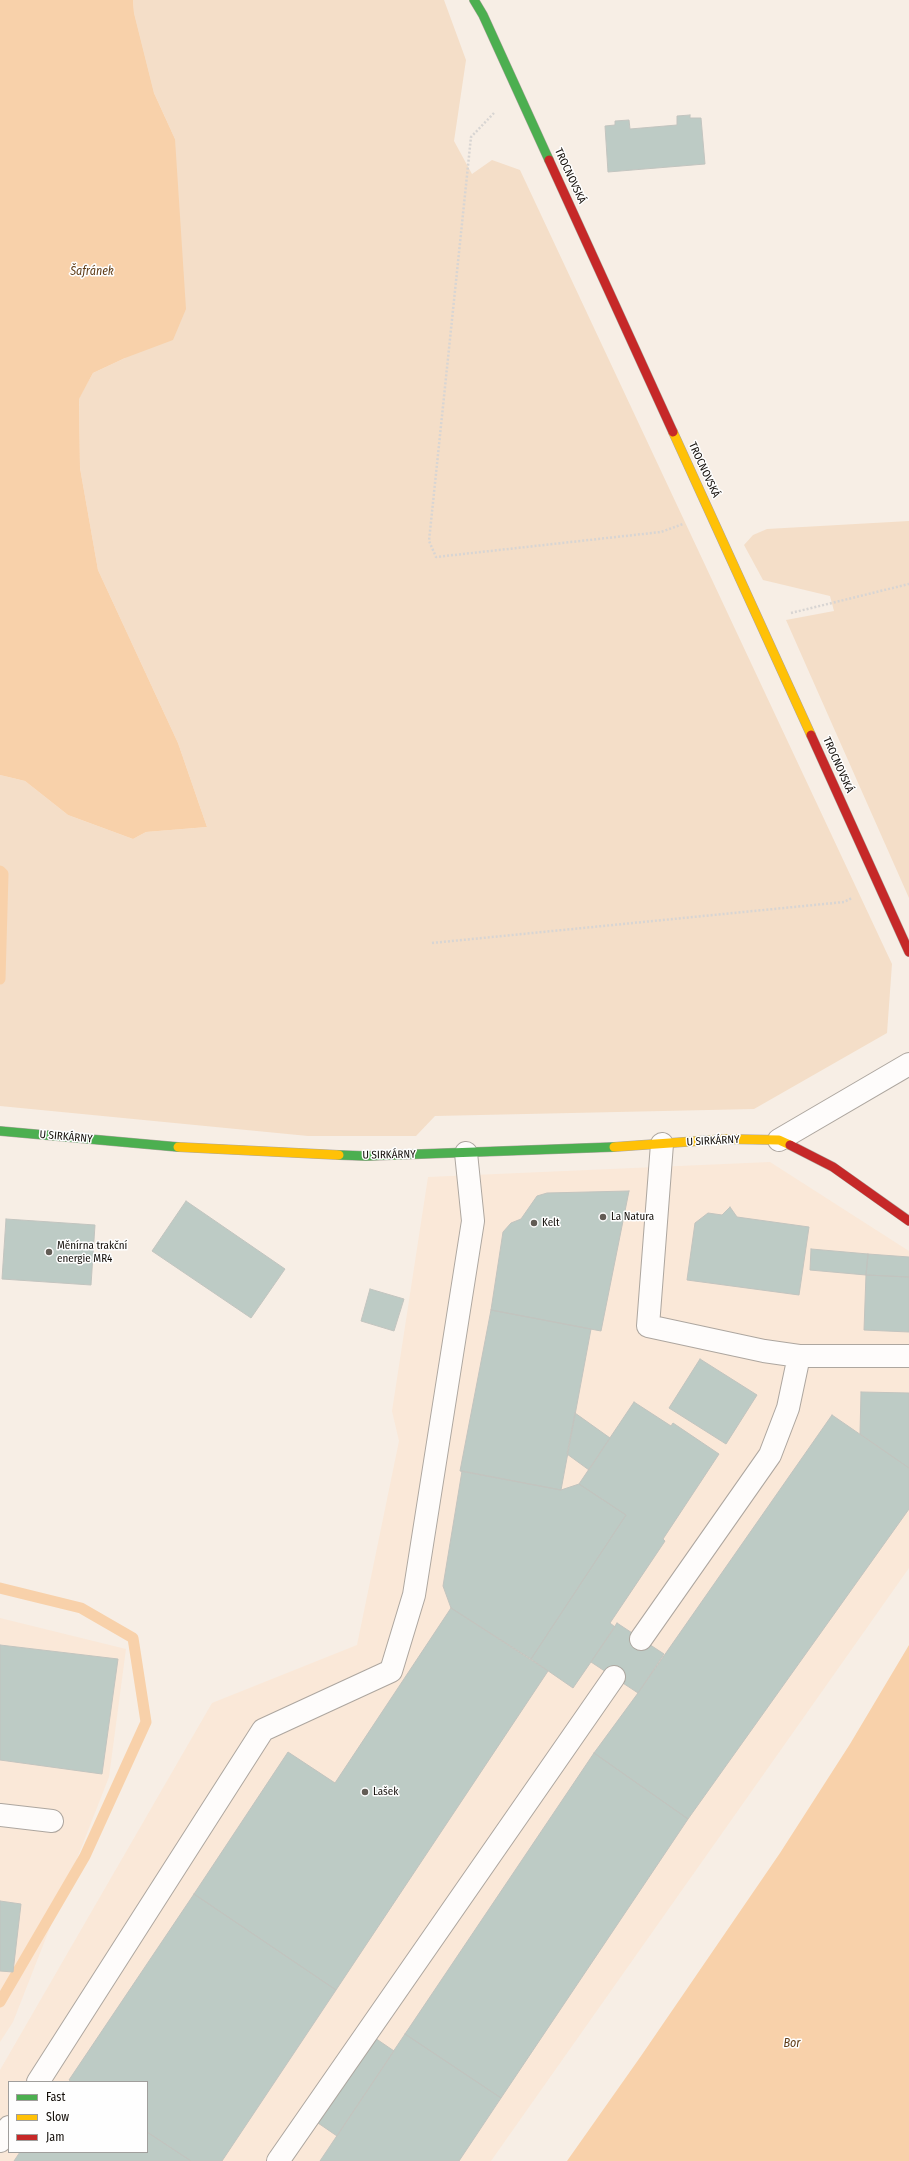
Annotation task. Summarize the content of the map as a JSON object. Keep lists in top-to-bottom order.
{
  "streets": {
    "street": ["TROCNOVSKÁ", "U SIRKÁRNY"]
  },
  "water": ["Šafránek", "Bor"],
  "places": [
    "La Natura",
    "Kelt",
    "Měnírna trakční energie MR4",
    "Lašek"
  ],
  "legend": ["Fast", "Slow", "Jam"]
}
